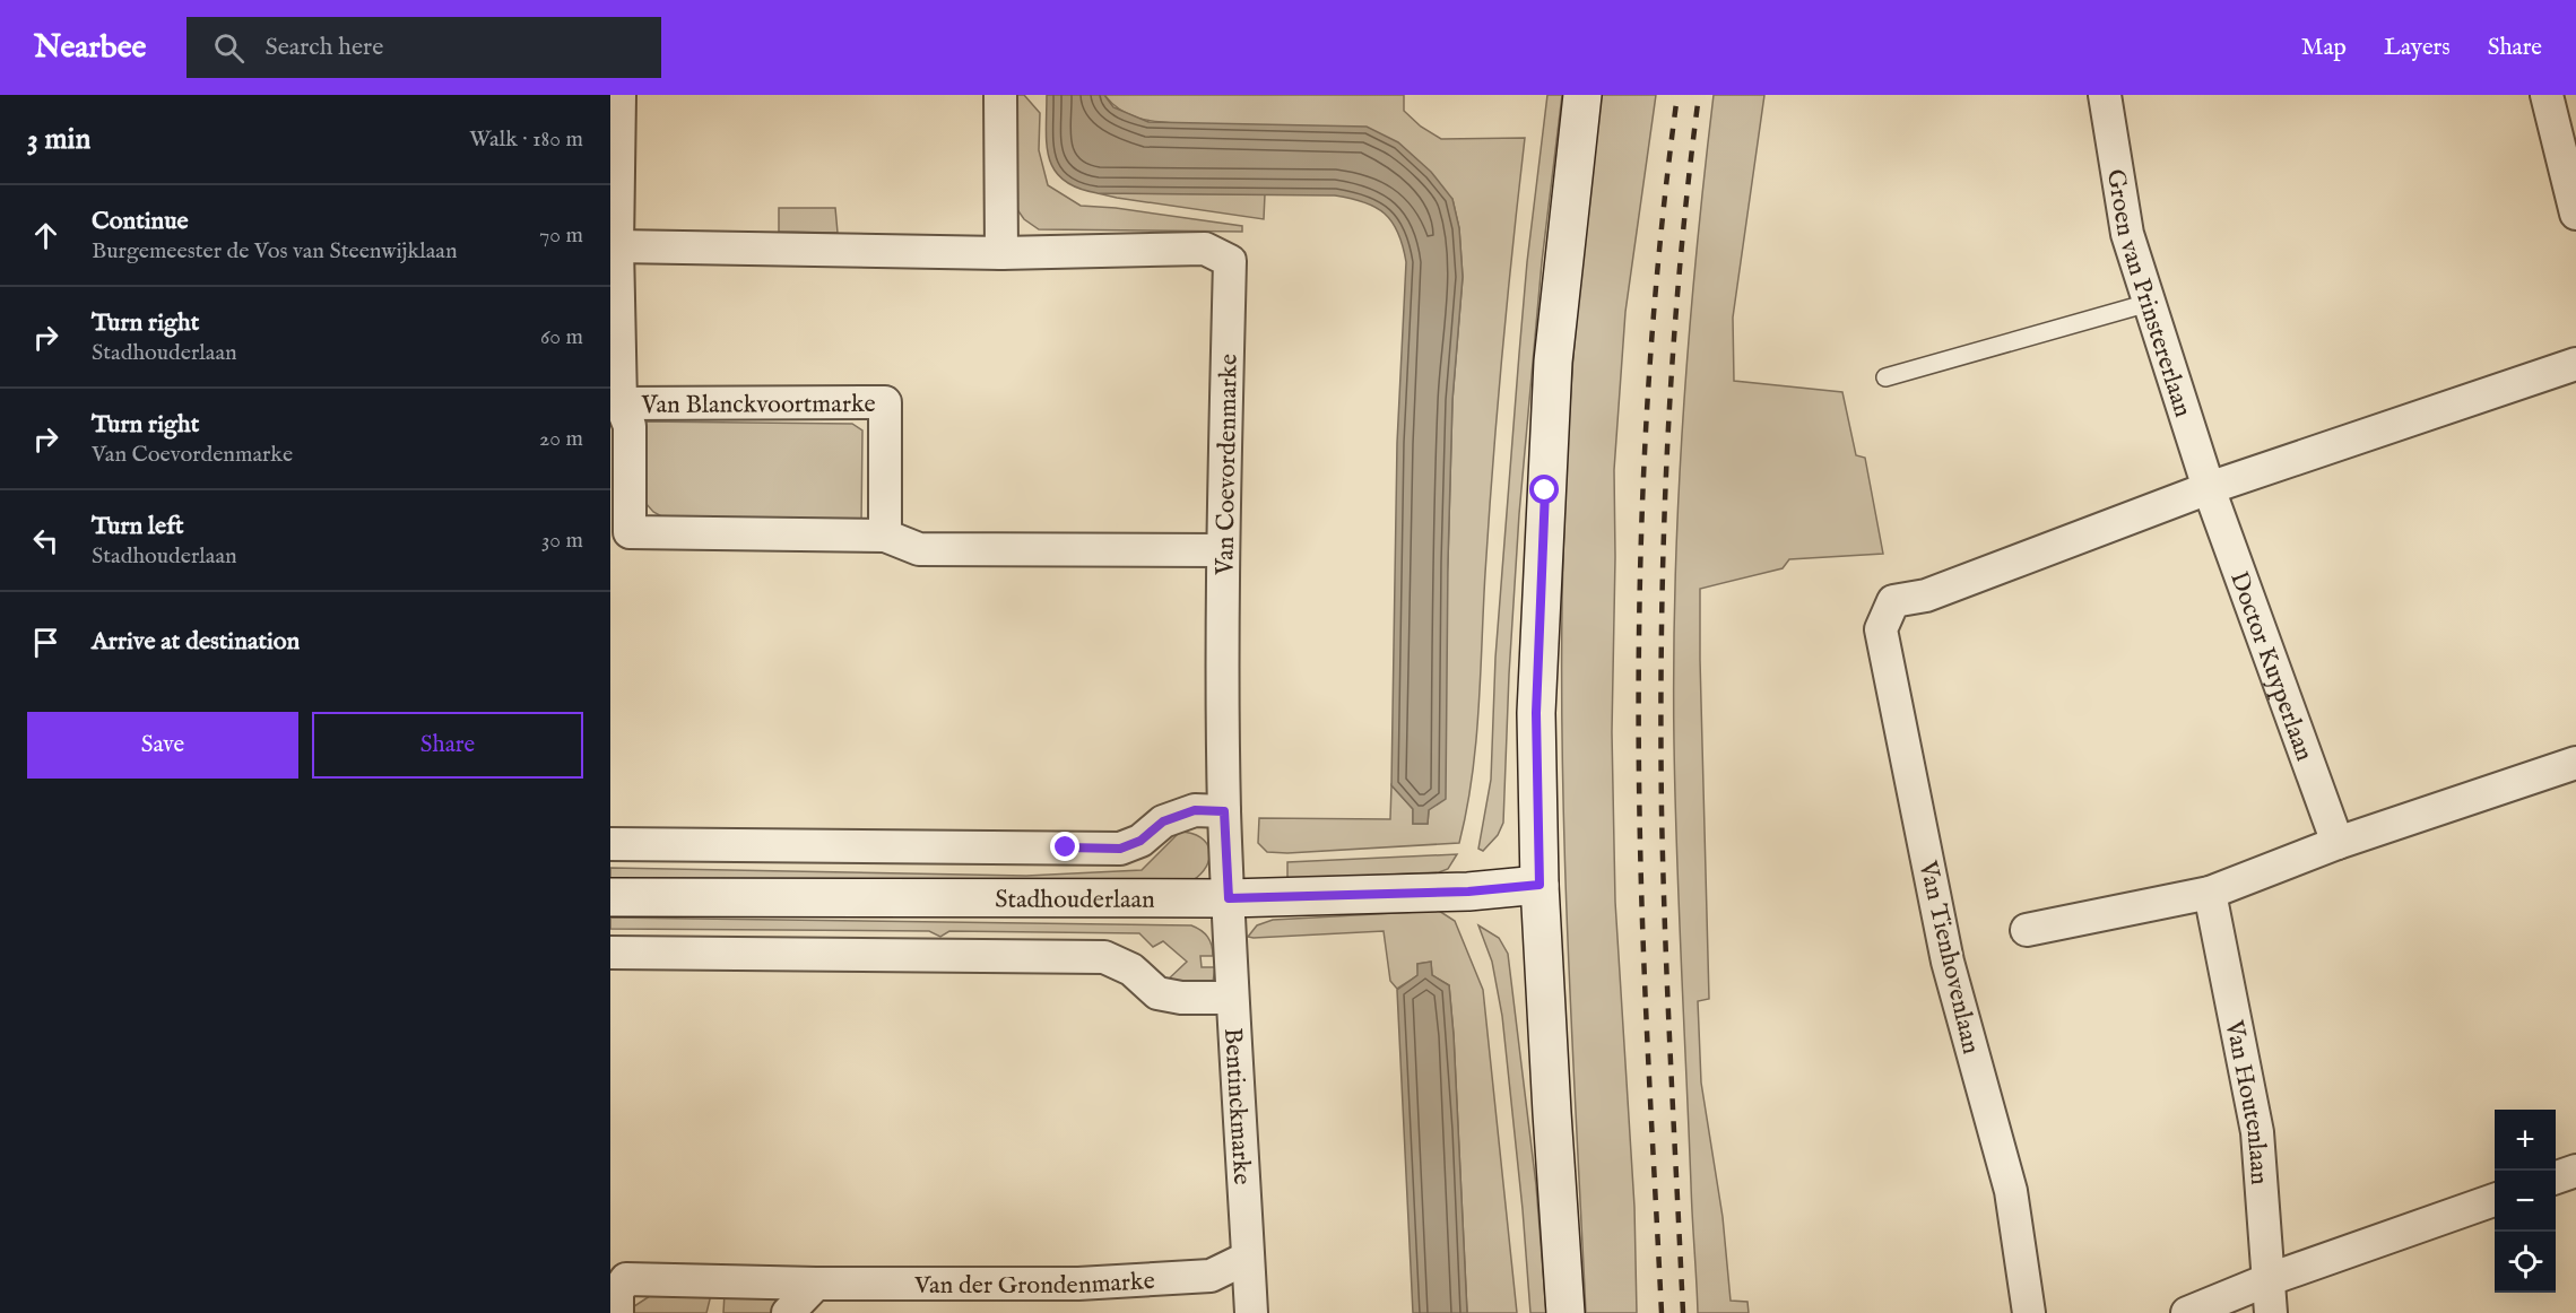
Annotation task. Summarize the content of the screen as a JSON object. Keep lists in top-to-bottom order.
{
  "streets": {
    "street": [
      "Groen van Prinstererlaan",
      "Van Blanckvoortmarke",
      "Van Coevordenmarke",
      "Doctor Kuyperlaan",
      "Stadhouderlaan",
      "Van Tienhovenlaan",
      "Van Houtenlaan",
      "Bentinckmarke",
      "Van der Grondenmarke"
    ]
  },
  "crossings": [
    ["Groen van Prinstererlaan", "Doctor Kuyperlaan"],
    ["Groen van Prinstererlaan", "Van Tienhovenlaan"],
    ["Van Blanckvoortmarke", "Van Coevordenmarke"],
    ["Van Coevordenmarke", "Stadhouderlaan"],
    ["Van Coevordenmarke", "Bentinckmarke"],
    ["Doctor Kuyperlaan", "Van Tienhovenlaan"],
    ["Stadhouderlaan", "Bentinckmarke"],
    ["Bentinckmarke", "Van der Grondenmarke"]
  ],
  "page": {
    "header": "Nearbee",
    "search": "Search here",
    "nav": ["Map", "Layers", "Share"],
    "heading": ["3 min", "Walk · 180 m"],
    "list": [
      ["Continue", "Burgemeester de Vos van Steenwijklaan", "70 m"],
      ["Turn right", "Stadhouderlaan", "60 m"],
      ["Turn right", "Van Coevordenmarke", "20 m"],
      ["Turn left", "Stadhouderlaan", "30 m"],
      "Arrive at destination"
    ],
    "buttons": ["Save", "Share"],
    "map_buttons": ["+", "−"]
  }
}
